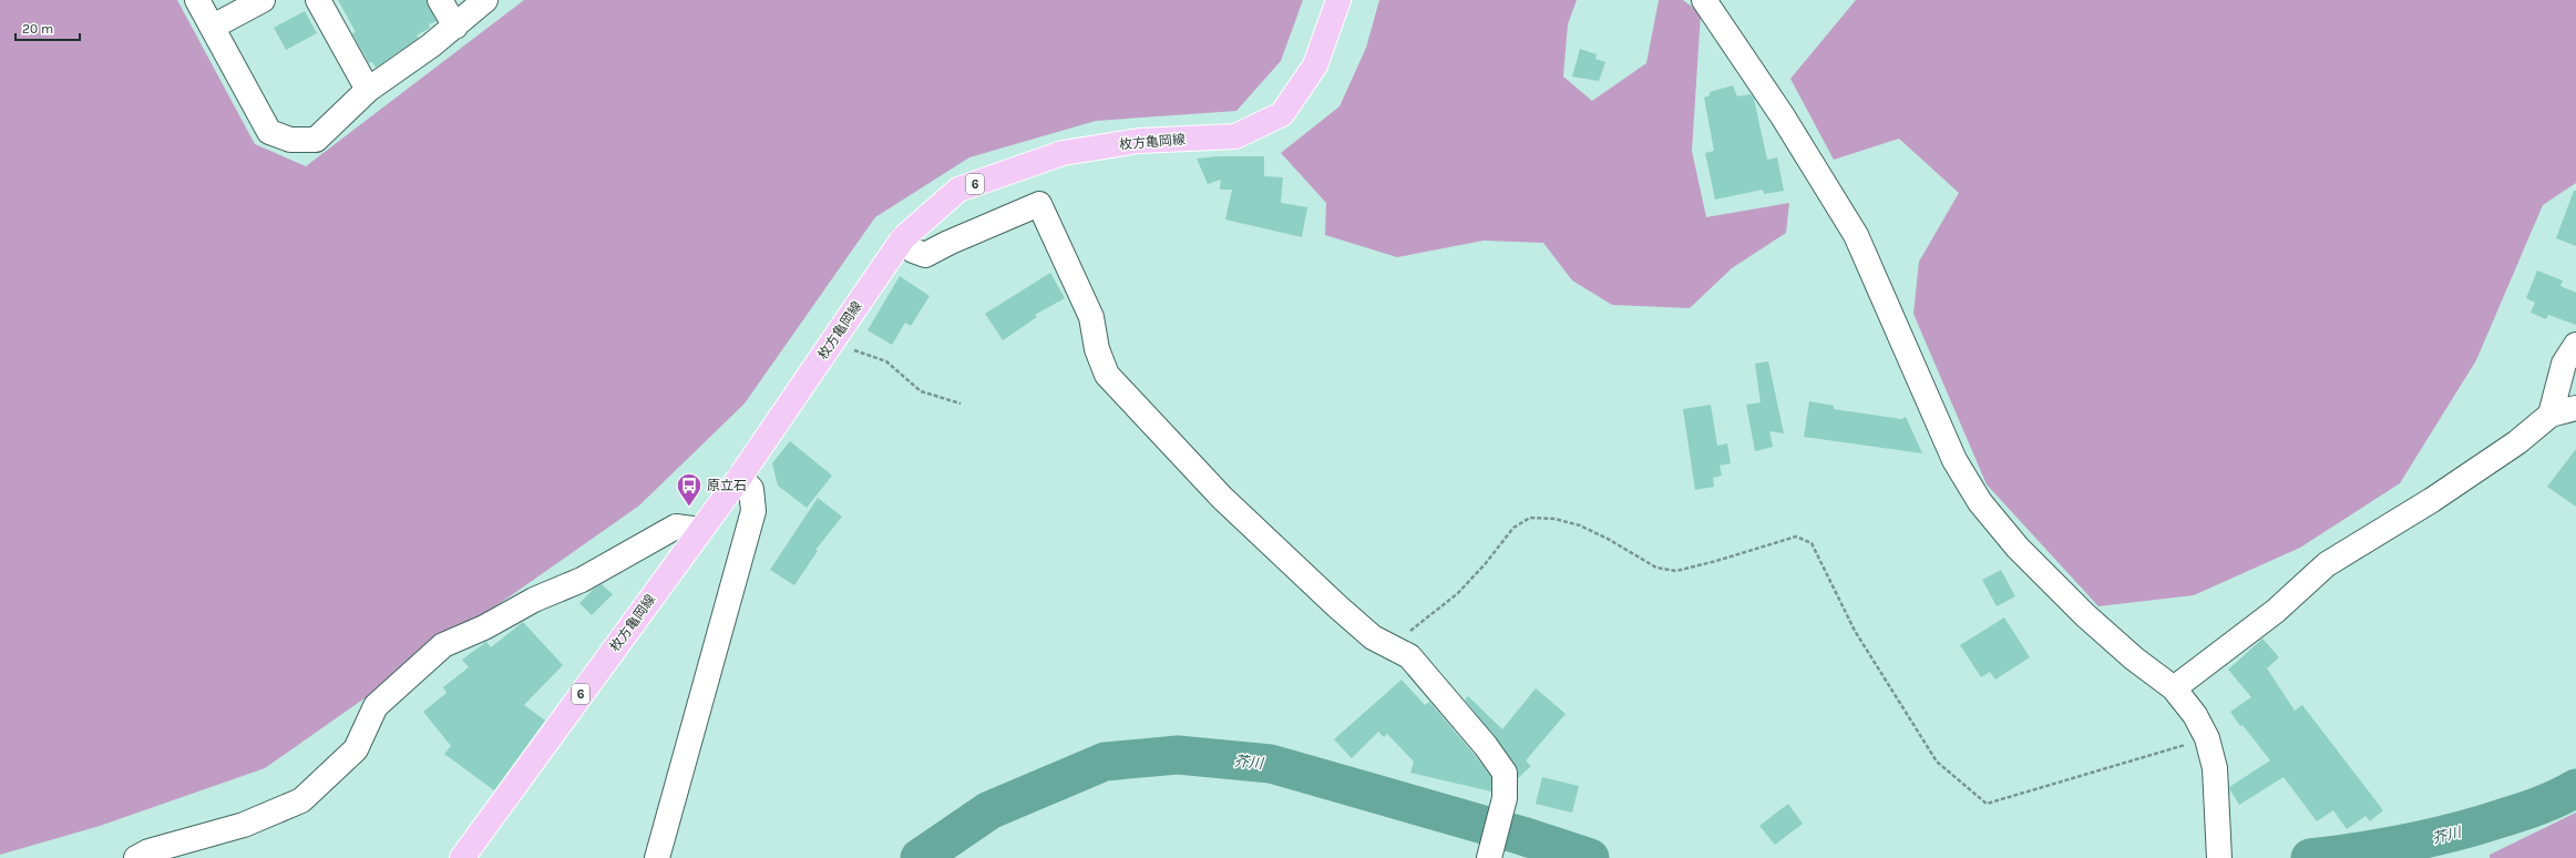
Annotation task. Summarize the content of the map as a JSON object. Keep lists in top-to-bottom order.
{
  "streets": {
    "main road": ["枚方亀岡線", "6"]
  },
  "water": ["芥川"],
  "places": {
    "bus stop": ["原立石"]
  },
  "scale_bar": "20 m"
}
